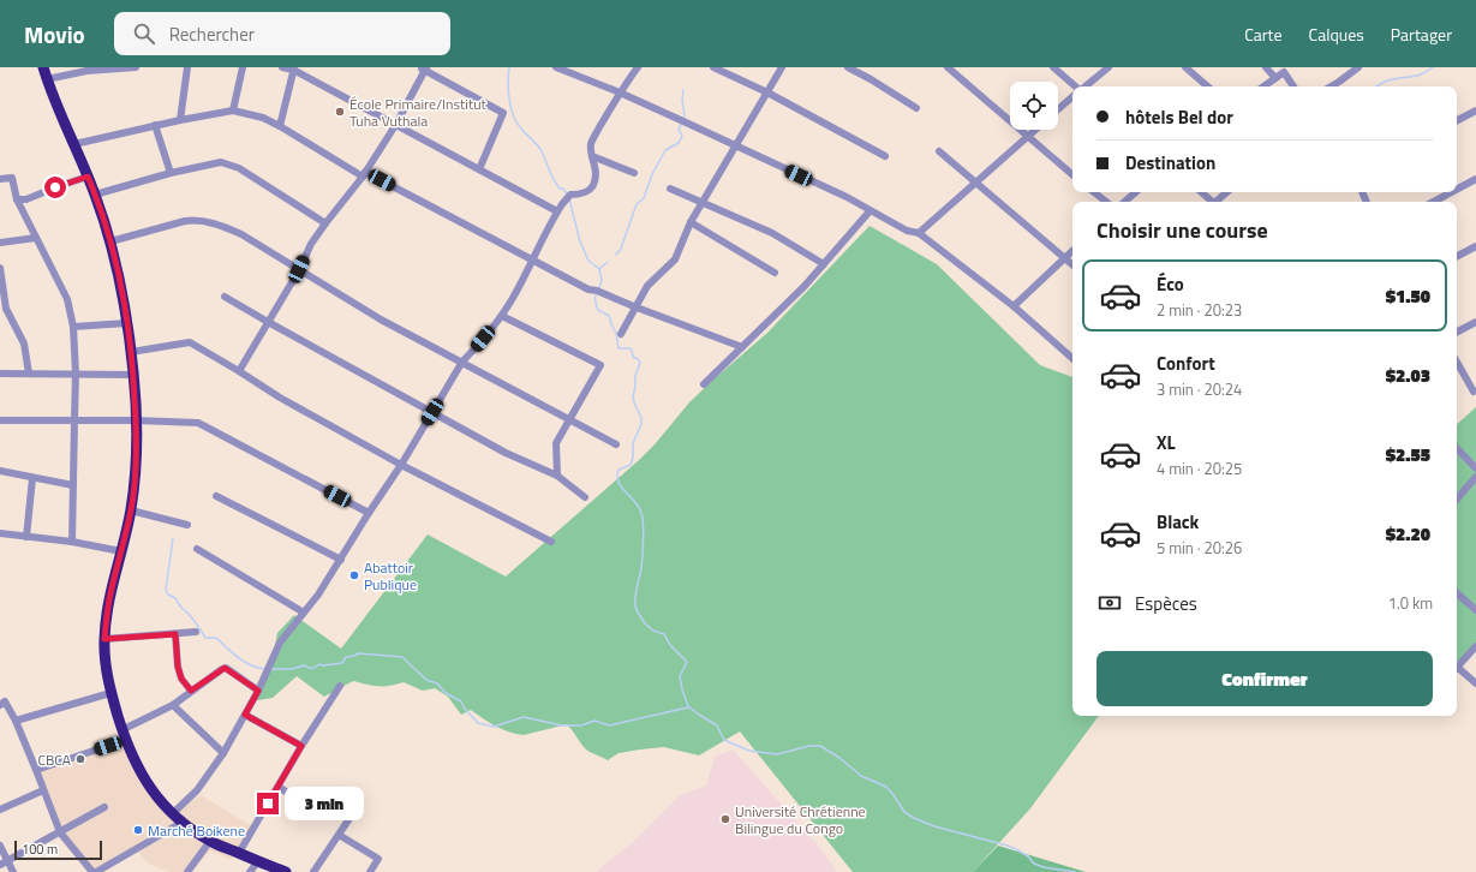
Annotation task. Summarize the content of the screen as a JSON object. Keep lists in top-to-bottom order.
{
  "places": [
    "École Primaire/Institut Tuha Vuthala",
    "Abattoir Publique",
    "CBCA",
    "Université Chrétienne Bilingue du Congo",
    "Marché Boikene"
  ],
  "scale_bar": "100 m",
  "page": {
    "header": "Movio",
    "search": "Rechercher",
    "nav": ["Carte", "Calques", "Partager"],
    "banner": ["hôtels Bel dor", "Destination"],
    "heading": "Choisir une course",
    "list": [
      {
        "name": "Éco",
        "note": "2 min · 20:23",
        "value": "$1.50"
      },
      {
        "name": "Confort",
        "note": "3 min · 20:24",
        "value": "$2.03"
      },
      {
        "name": "XL",
        "note": "4 min · 20:25",
        "value": "$2.55"
      },
      {
        "name": "Black",
        "note": "5 min · 20:26",
        "value": "$2.20"
      }
    ],
    "pay": ["Espèces", "1.0 km"],
    "buttons": "Confirmer",
    "bubble": "3 min",
    "scale": "100 m"
  }
}
